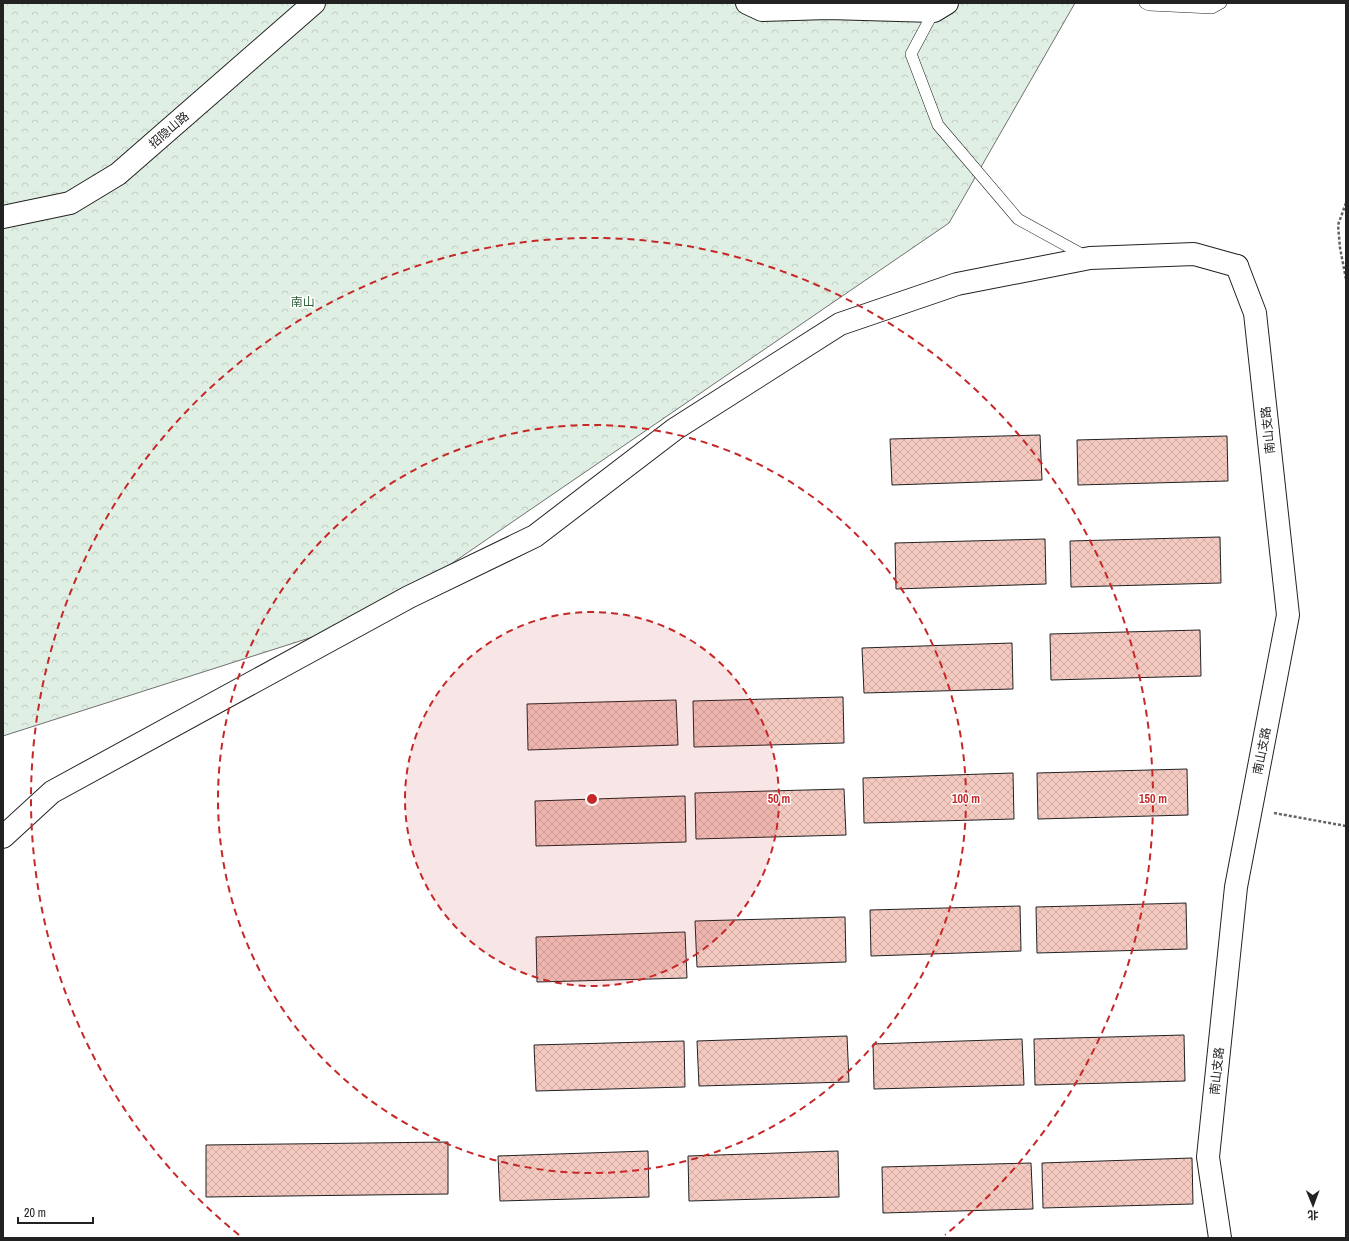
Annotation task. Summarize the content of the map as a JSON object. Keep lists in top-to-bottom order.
{
  "streets": {
    "street": ["招隐山路", "南山支路"]
  },
  "parks": ["南山"],
  "scale_bar": "20 m",
  "north": "bottom",
  "rings": ["50 m", "100 m", "150 m"]
}
